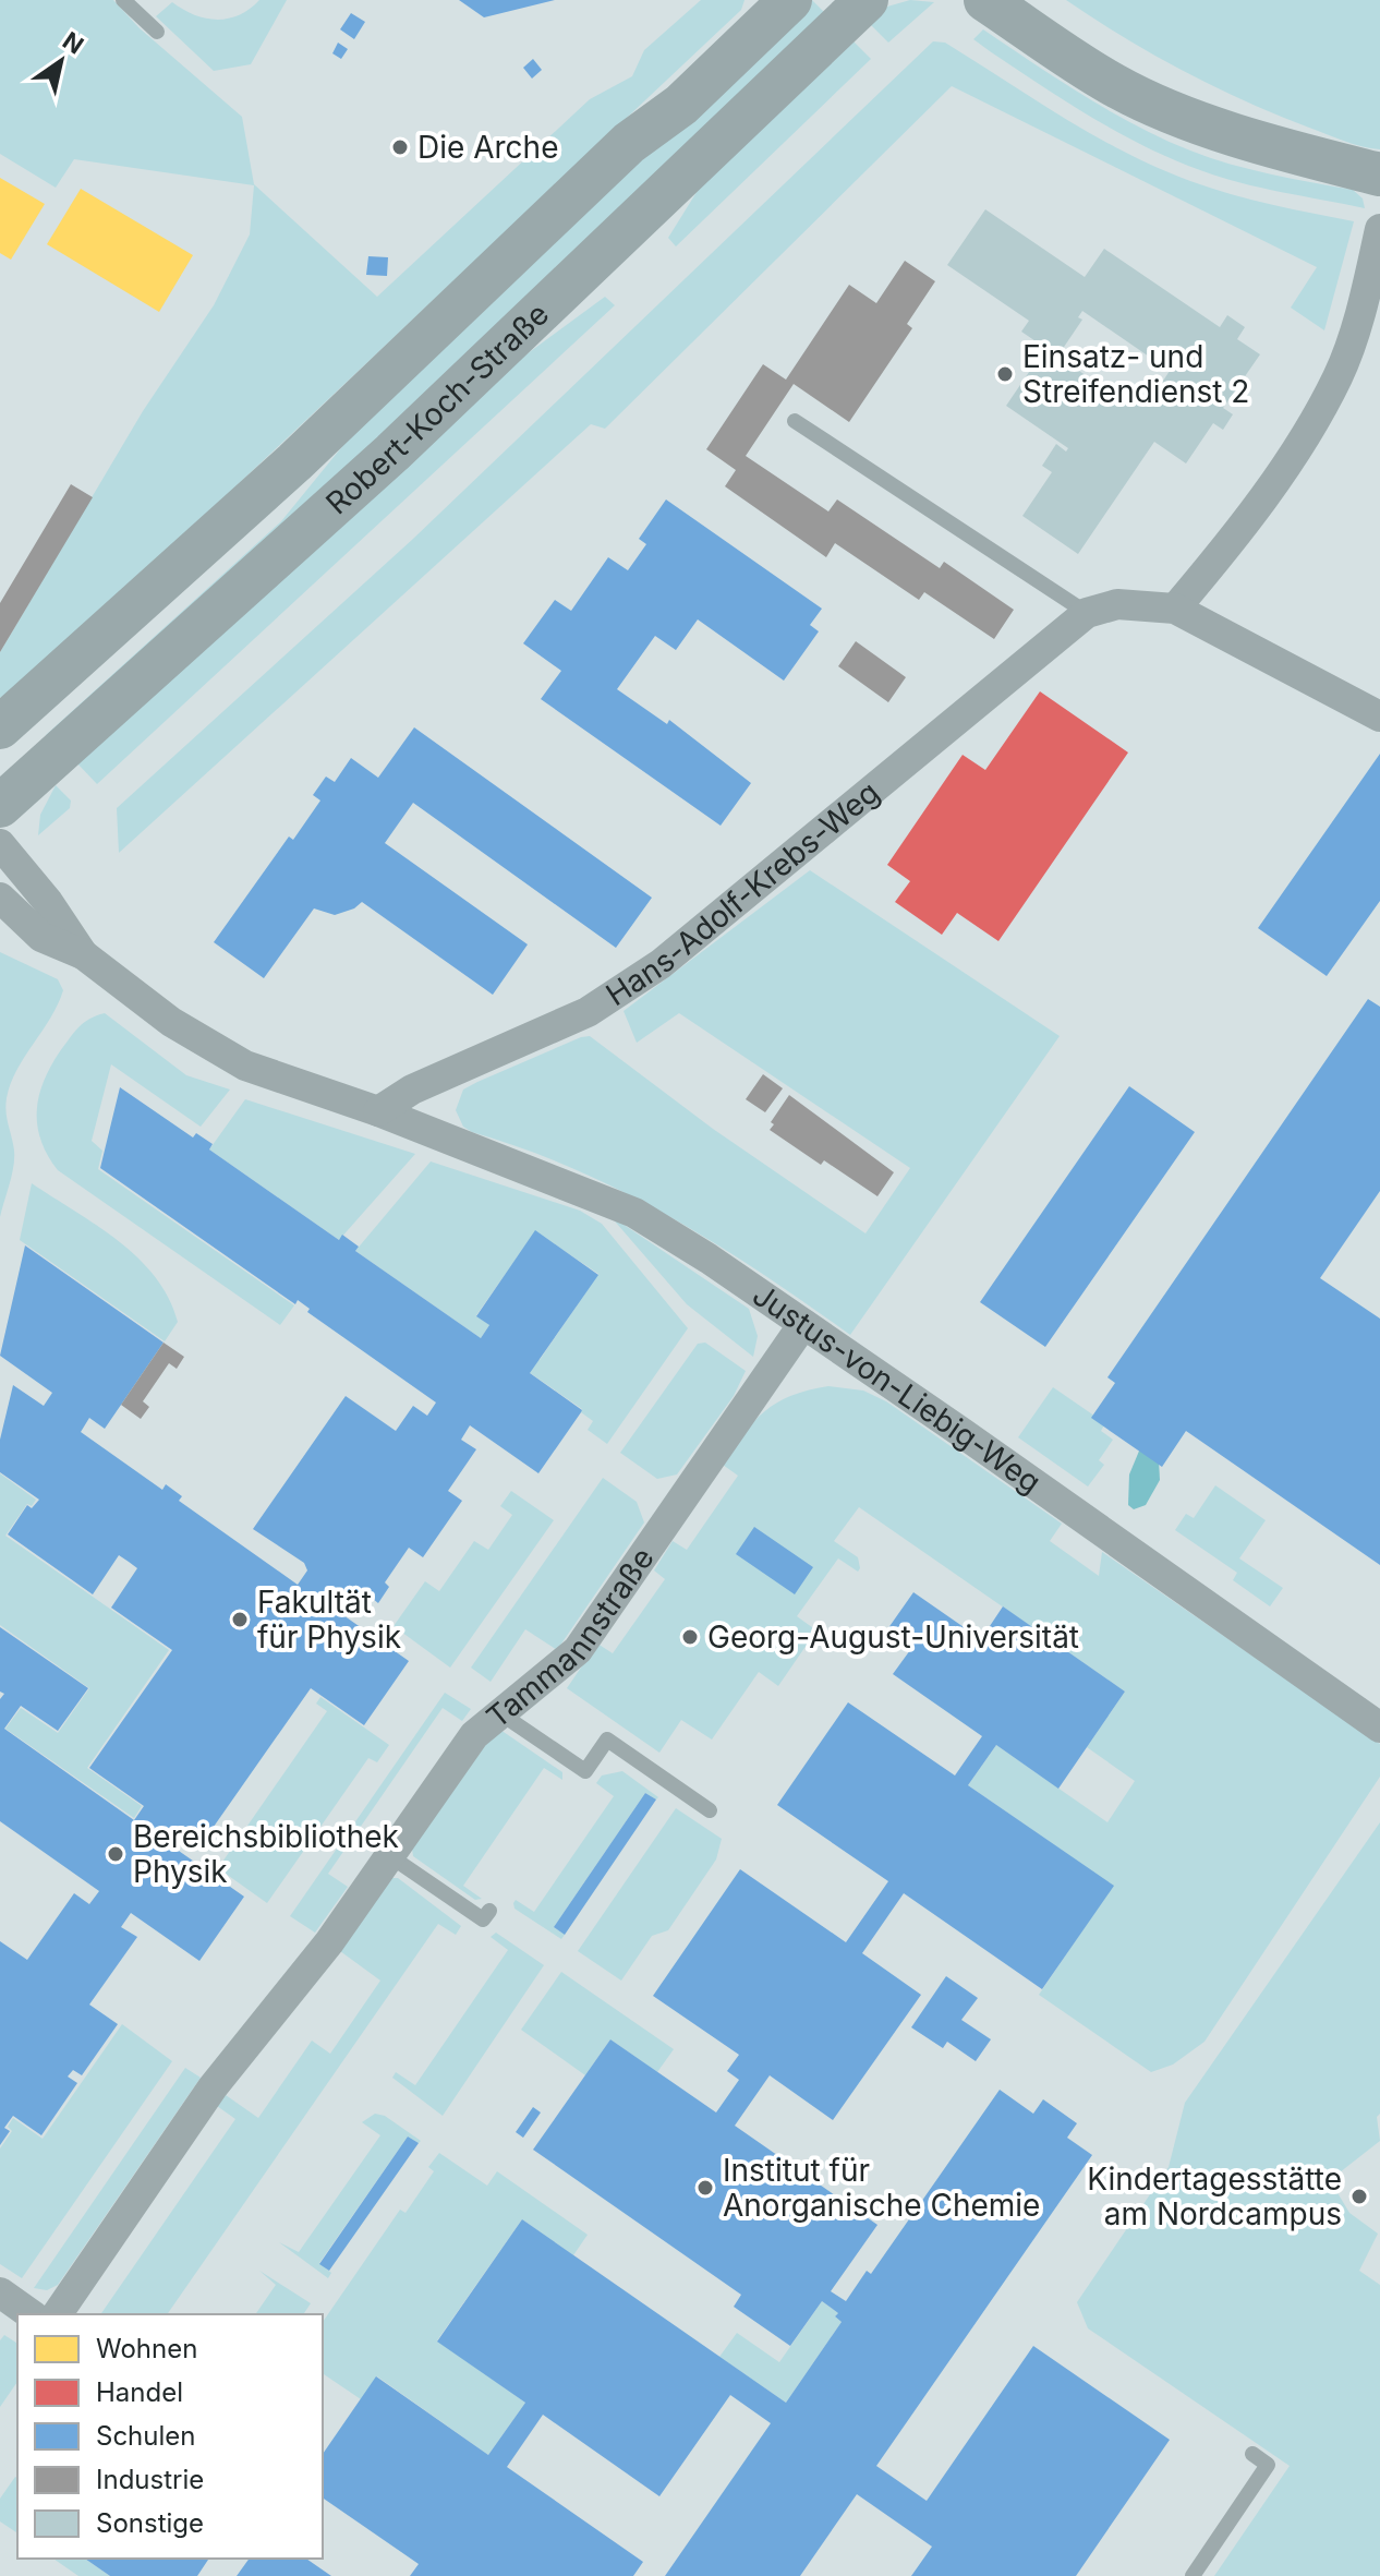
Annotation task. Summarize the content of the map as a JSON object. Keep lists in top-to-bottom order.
{
  "streets": {
    "street": [
      "Robert-Koch-Straße",
      "Hans-Adolf-Krebs-Weg",
      "Justus-von-Liebig-Weg",
      "Tammannstraße"
    ]
  },
  "crossings": [
    ["Hans-Adolf-Krebs-Weg", "Justus-von-Liebig-Weg"],
    ["Justus-von-Liebig-Weg", "Tammannstraße"]
  ],
  "places": [
    "Die Arche",
    "Einsatz- und Streifendienst 2",
    "Fakultät für Physik",
    "Georg-August-Universität",
    "Bereichsbibliothek Physik",
    "Institut für Anorganische Chemie",
    "Kindertagesstätte am Nordcampus"
  ],
  "legend": [
    "Wohnen",
    "Handel",
    "Schulen",
    "Industrie",
    "Sonstige"
  ],
  "north": "top right"
}
